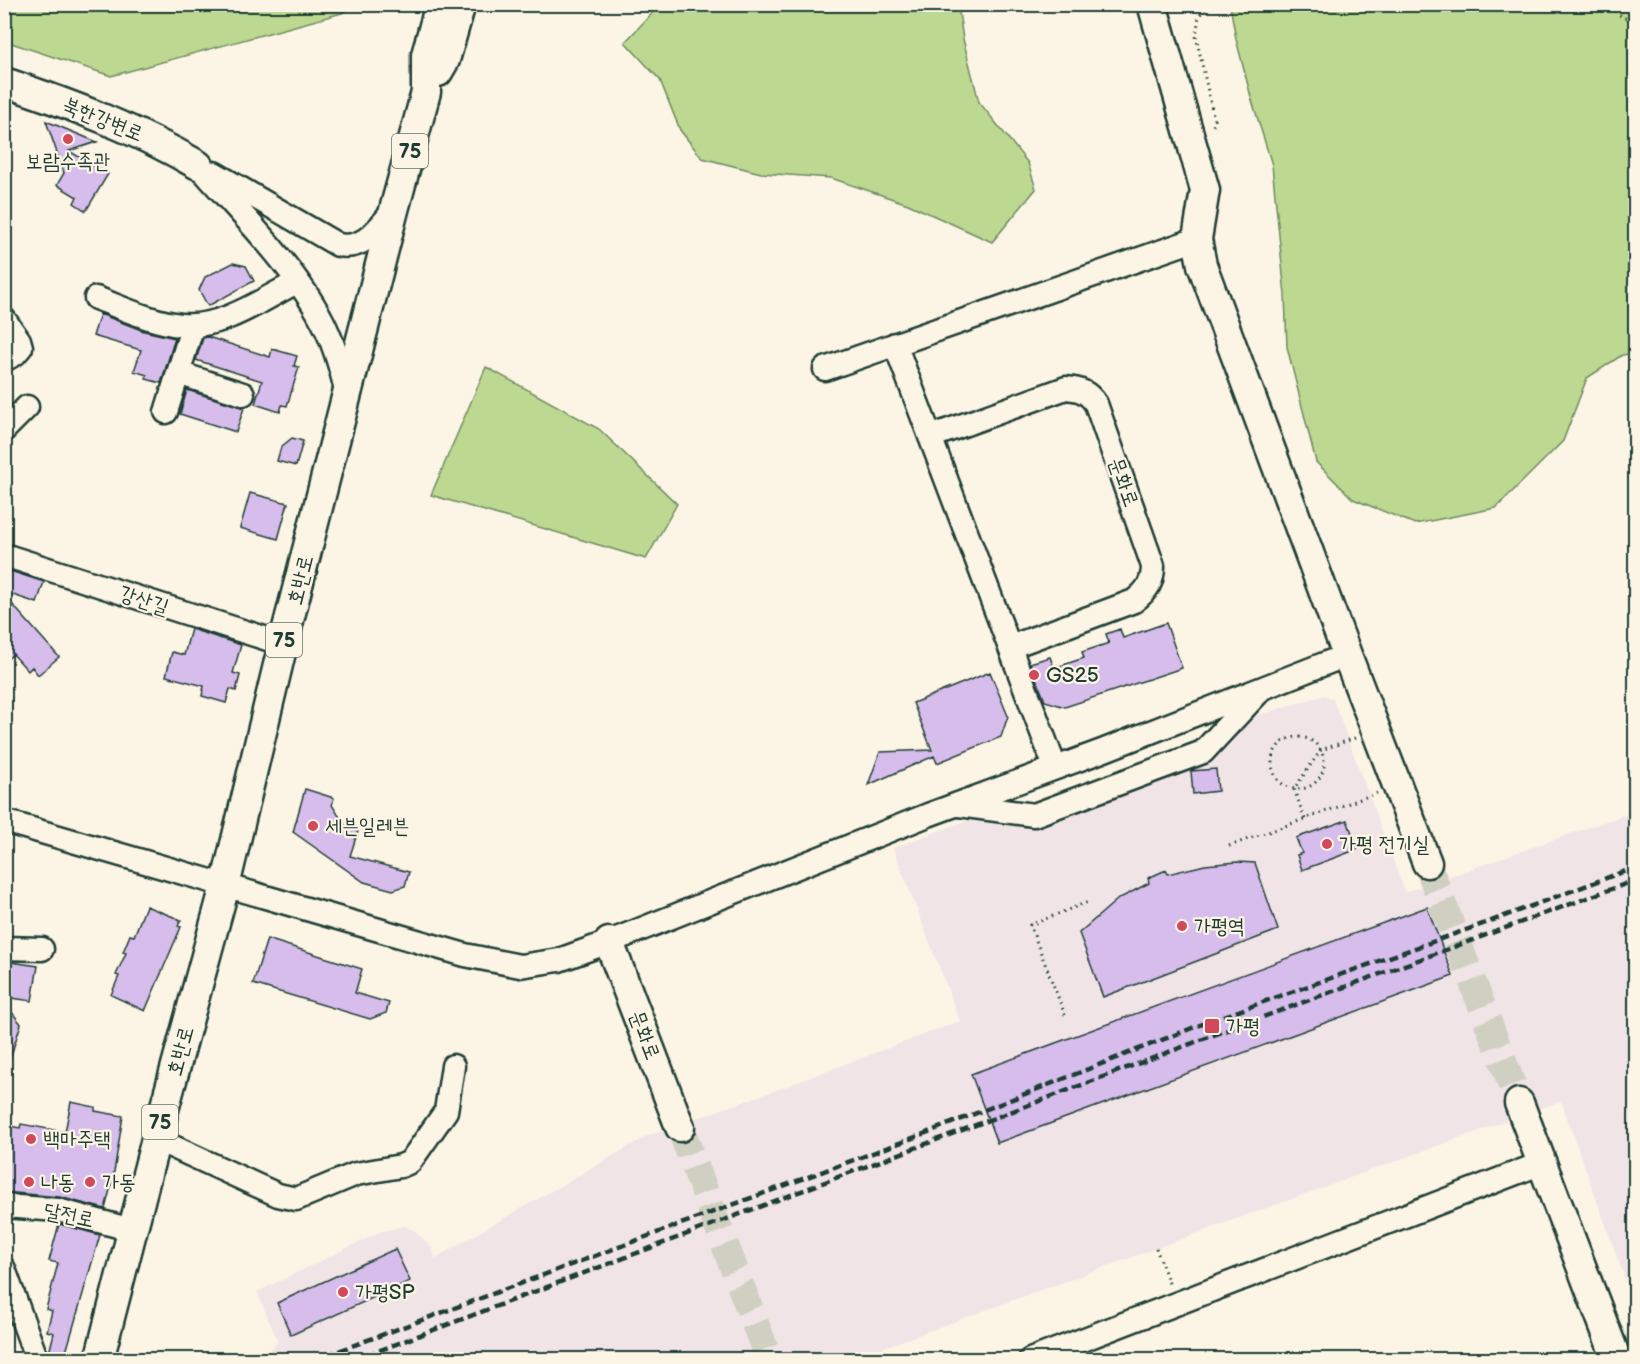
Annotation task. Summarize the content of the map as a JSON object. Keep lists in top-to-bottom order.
{
  "streets": {
    "main road": [
      "북한강변로",
      "75",
      "문화로",
      "호반로"
    ],
    "street": ["강산길", "달전로"]
  },
  "crossings": [
    ["호반로", "강산길"],
    ["호반로", "달전로"]
  ],
  "places": {
    "other": [
      "보람수족관",
      "GS25",
      "세븐일레븐",
      "가평 전기실",
      "가평역",
      "백마주택",
      "나동",
      "가동",
      "가평SP"
    ],
    "transit": ["가평"]
  }
}
